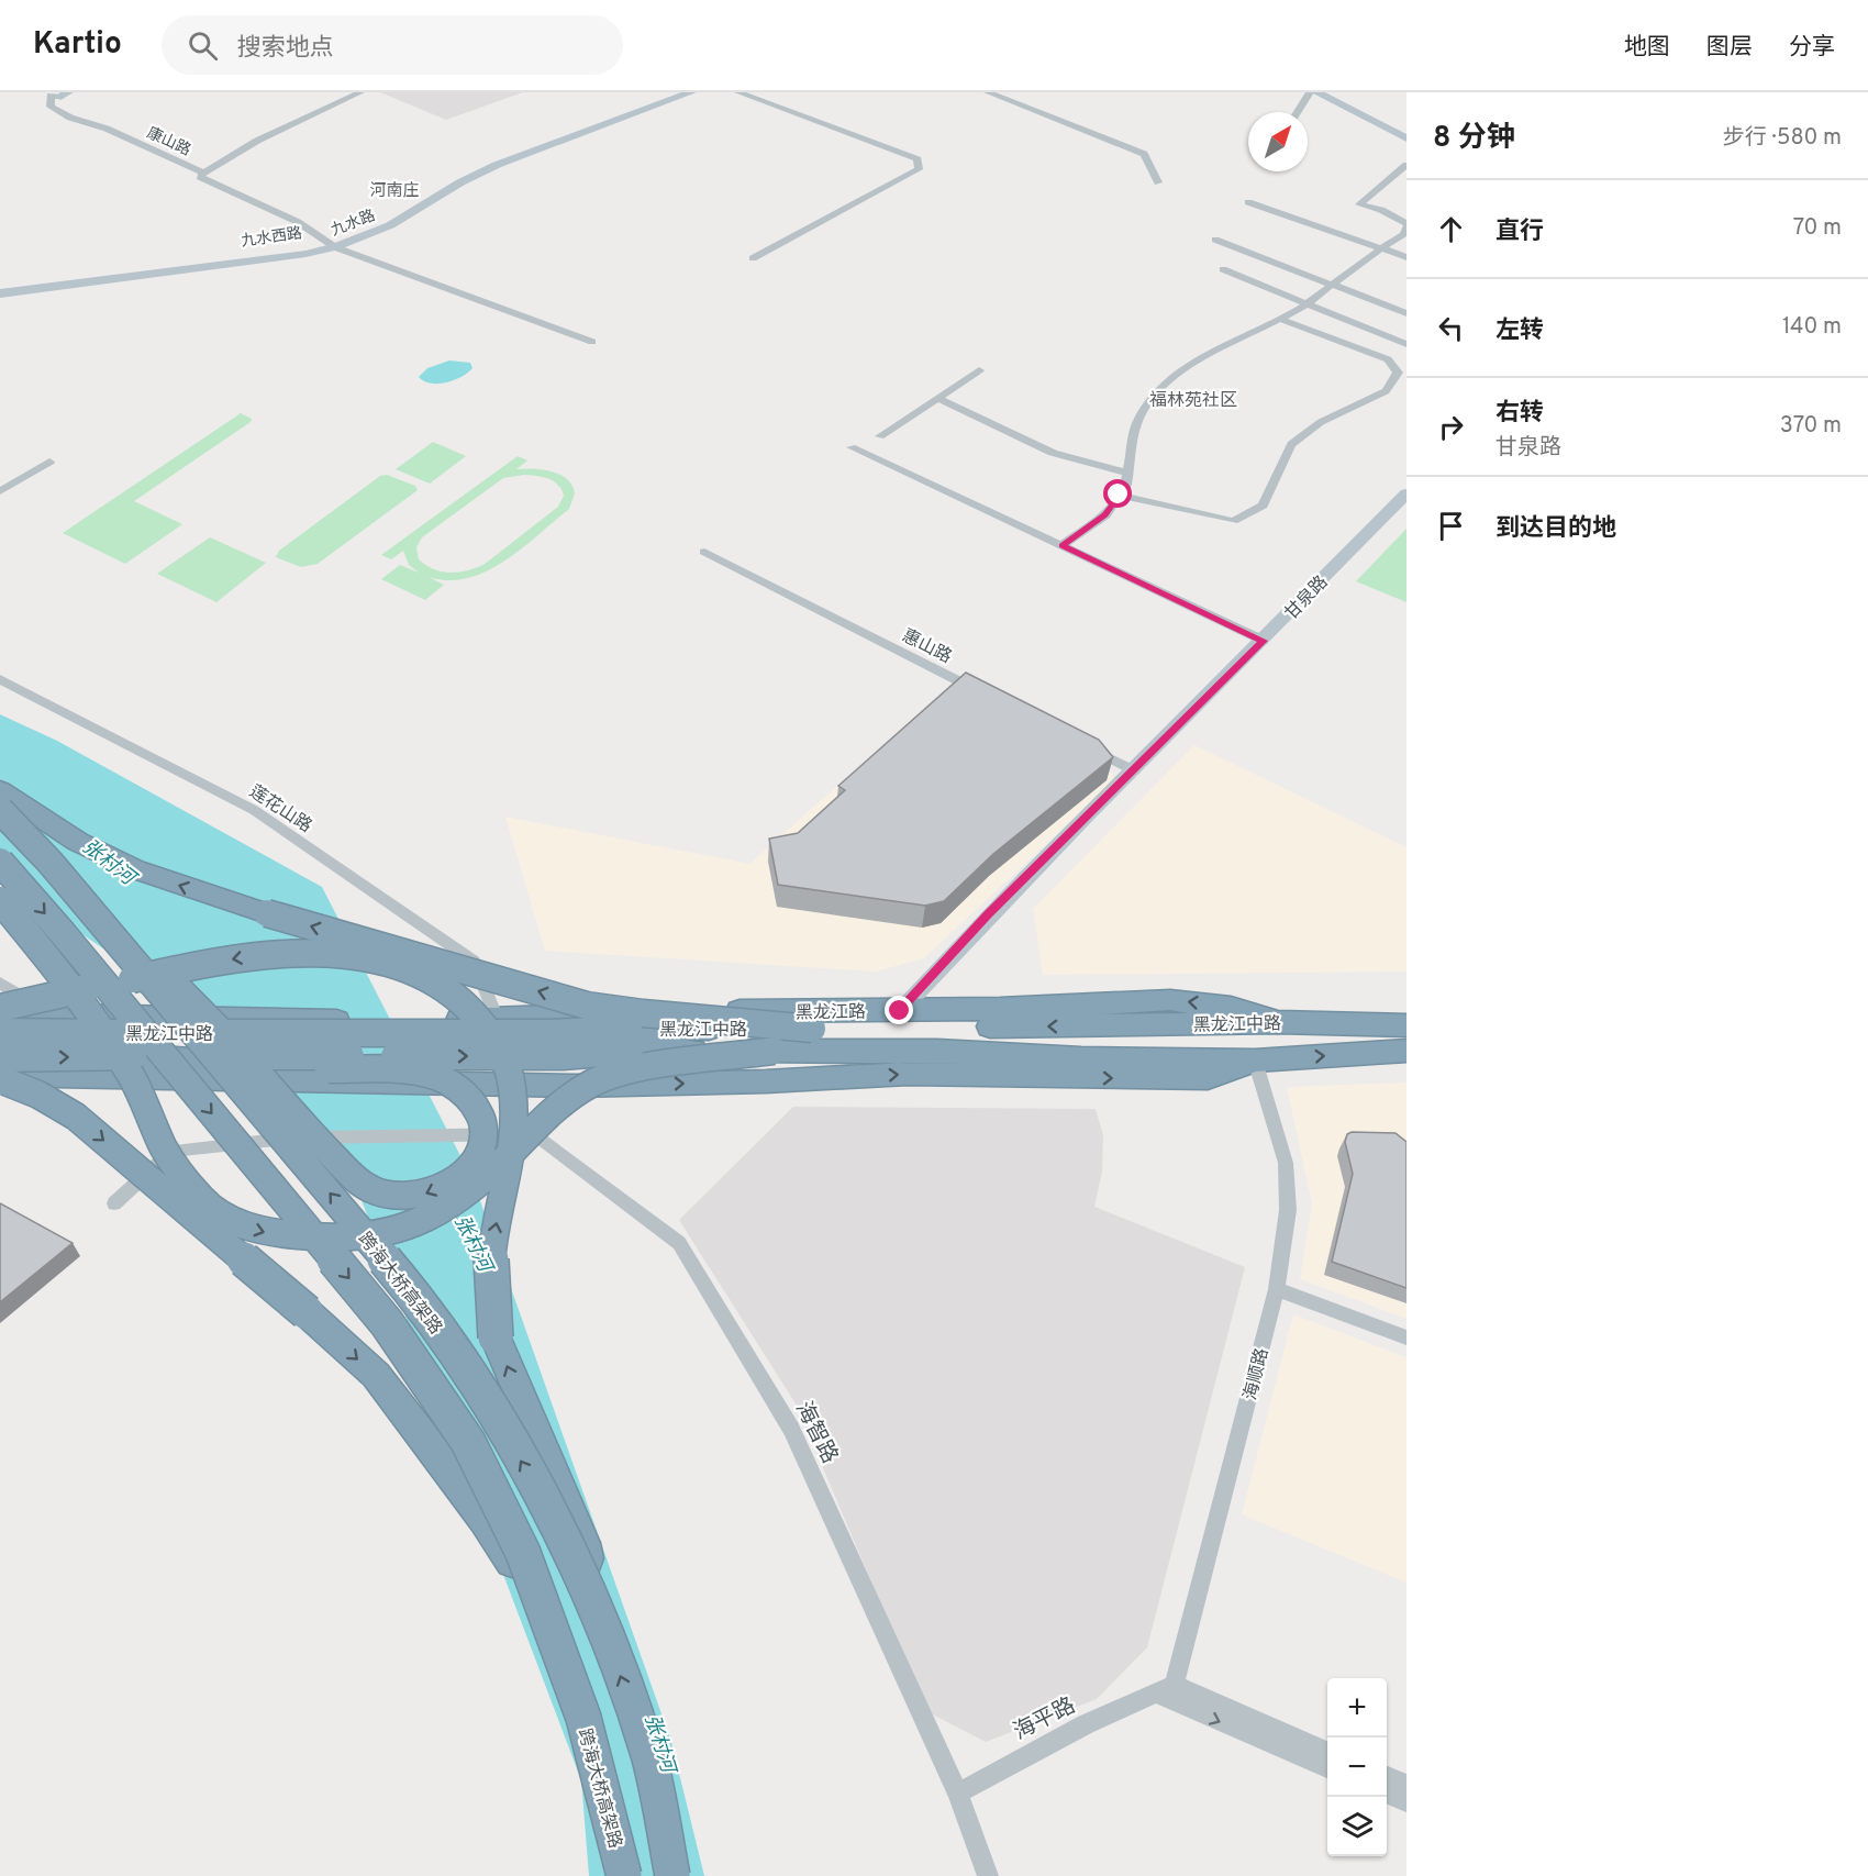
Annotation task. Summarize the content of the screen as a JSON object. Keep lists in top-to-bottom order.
{
  "streets": {
    "highway": ["黑龙江路", "黑龙江中路", "跨海大桥高架路"],
    "main road": ["九水路", "甘泉路"],
    "street": [
      "康山路",
      "惠山路",
      "莲花山路",
      "海顺路",
      "海智路",
      "海平路"
    ]
  },
  "crossings": [
    ["甘泉路", "黑龙江路"],
    ["莲花山路", "黑龙江路"],
    ["莲花山路", "黑龙江中路"],
    ["黑龙江路", "黑龙江中路"],
    ["黑龙江中路", "海顺路"],
    ["黑龙江中路", "海智路"],
    ["海顺路", "海平路"],
    ["海智路", "海平路"]
  ],
  "one_way": ["黑龙江路"],
  "districts": ["河南庄", "福林苑社区"],
  "water": ["张村河"],
  "north": "top right",
  "page": {
    "header": "Kartio",
    "search": "搜索地点",
    "nav": ["地图", "图层", "分享"],
    "heading": ["8 分钟", "步行 · 580 m"],
    "list": [
      ["直行", "70 m"],
      ["左转", "140 m"],
      ["右转", "甘泉路", "370 m"],
      "到达目的地"
    ],
    "map_buttons": ["+", "−"]
  }
}
